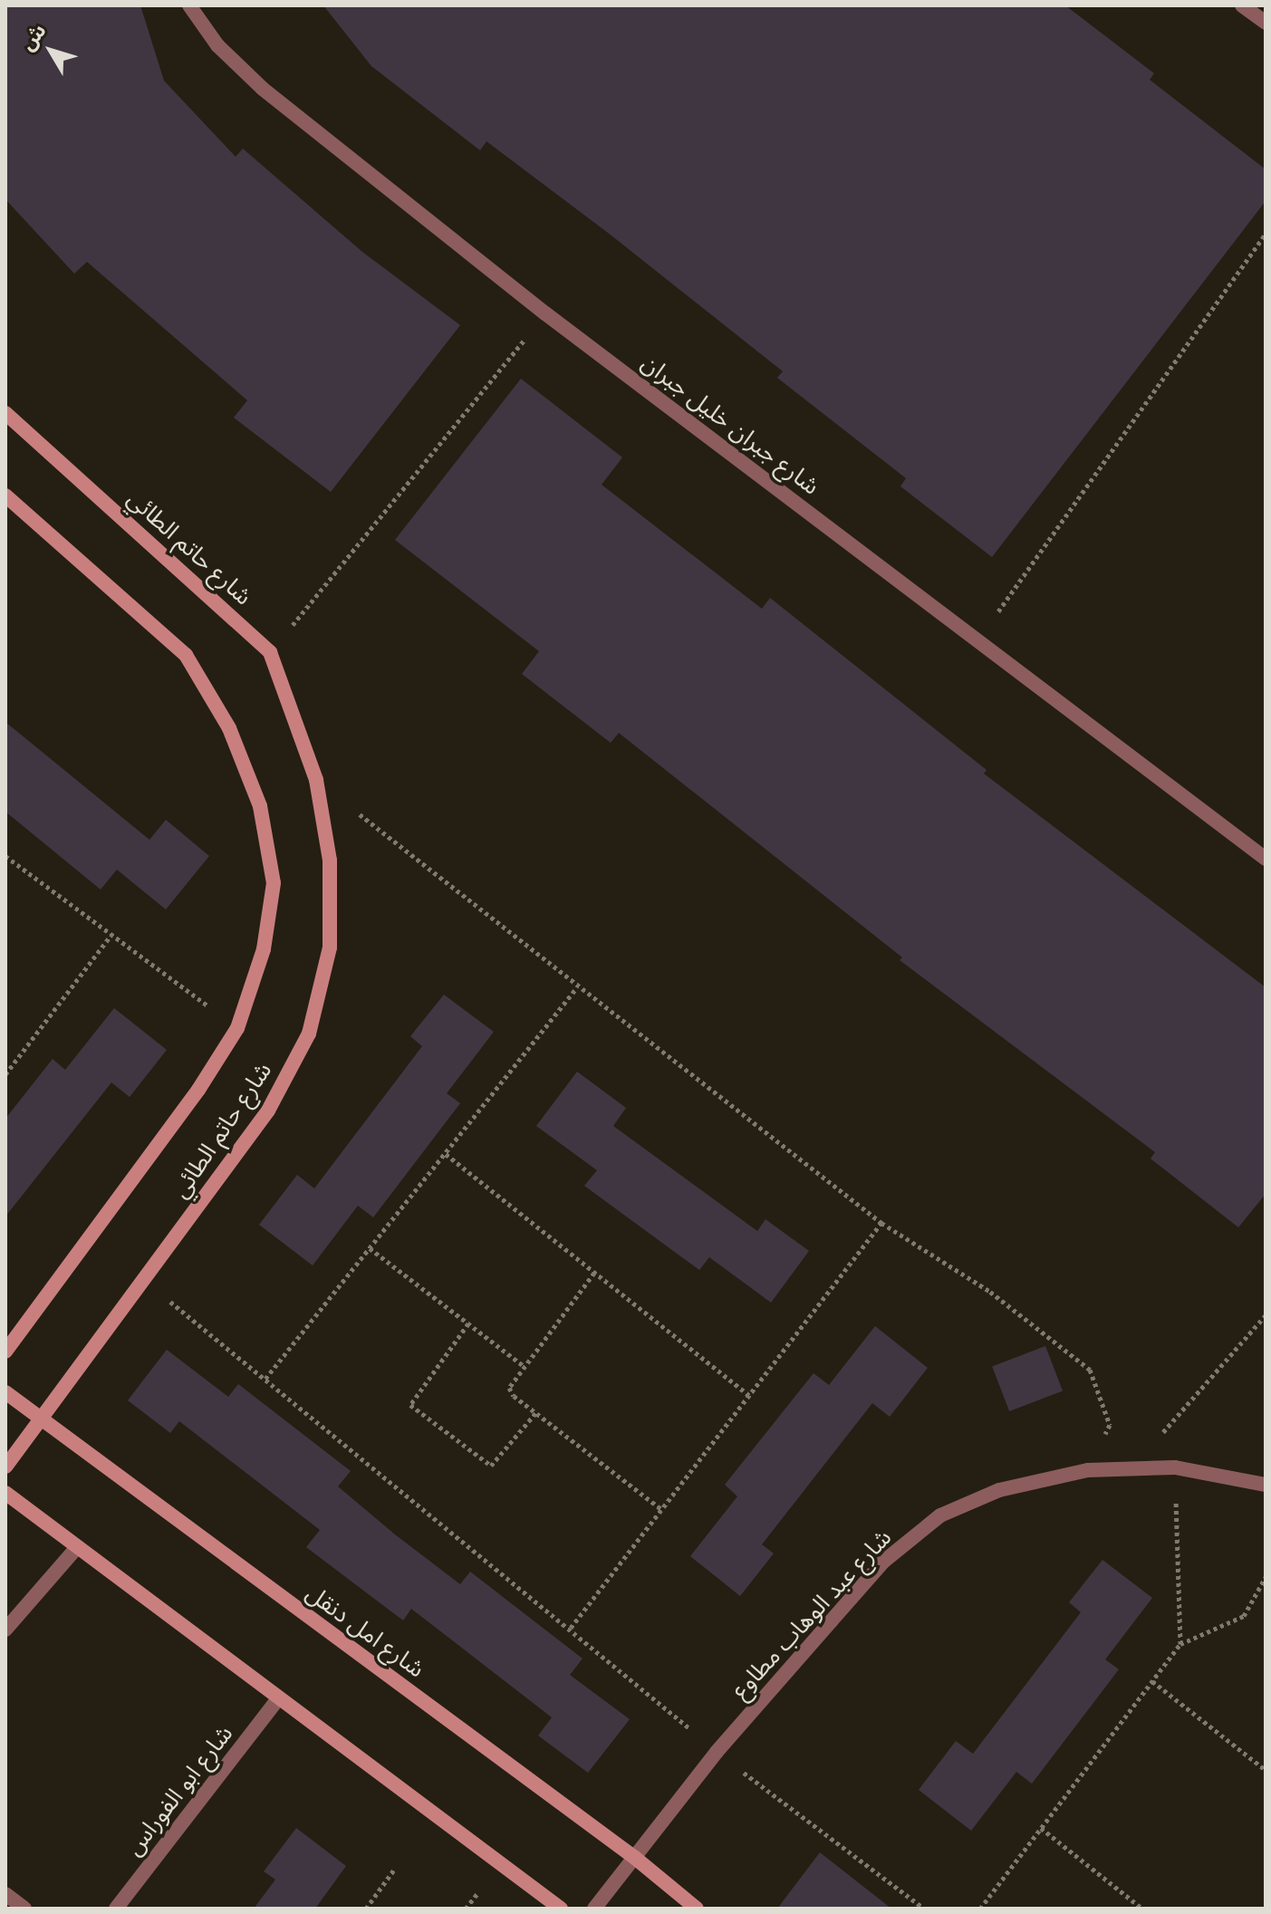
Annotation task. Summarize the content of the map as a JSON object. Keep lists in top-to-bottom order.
{
  "streets": {
    "street": [
      "شارع جبران خليل جبران",
      "شارع حاتم الطائي",
      "شارع عبد الوهاب مطاوع",
      "شارع امل دنقل",
      "شارع ابو الفوراس"
    ]
  },
  "crossings": [
    ["شارع حاتم الطائي", "شارع امل دنقل"],
    ["شارع عبد الوهاب مطاوع", "شارع امل دنقل"]
  ],
  "north": "top left"
}
